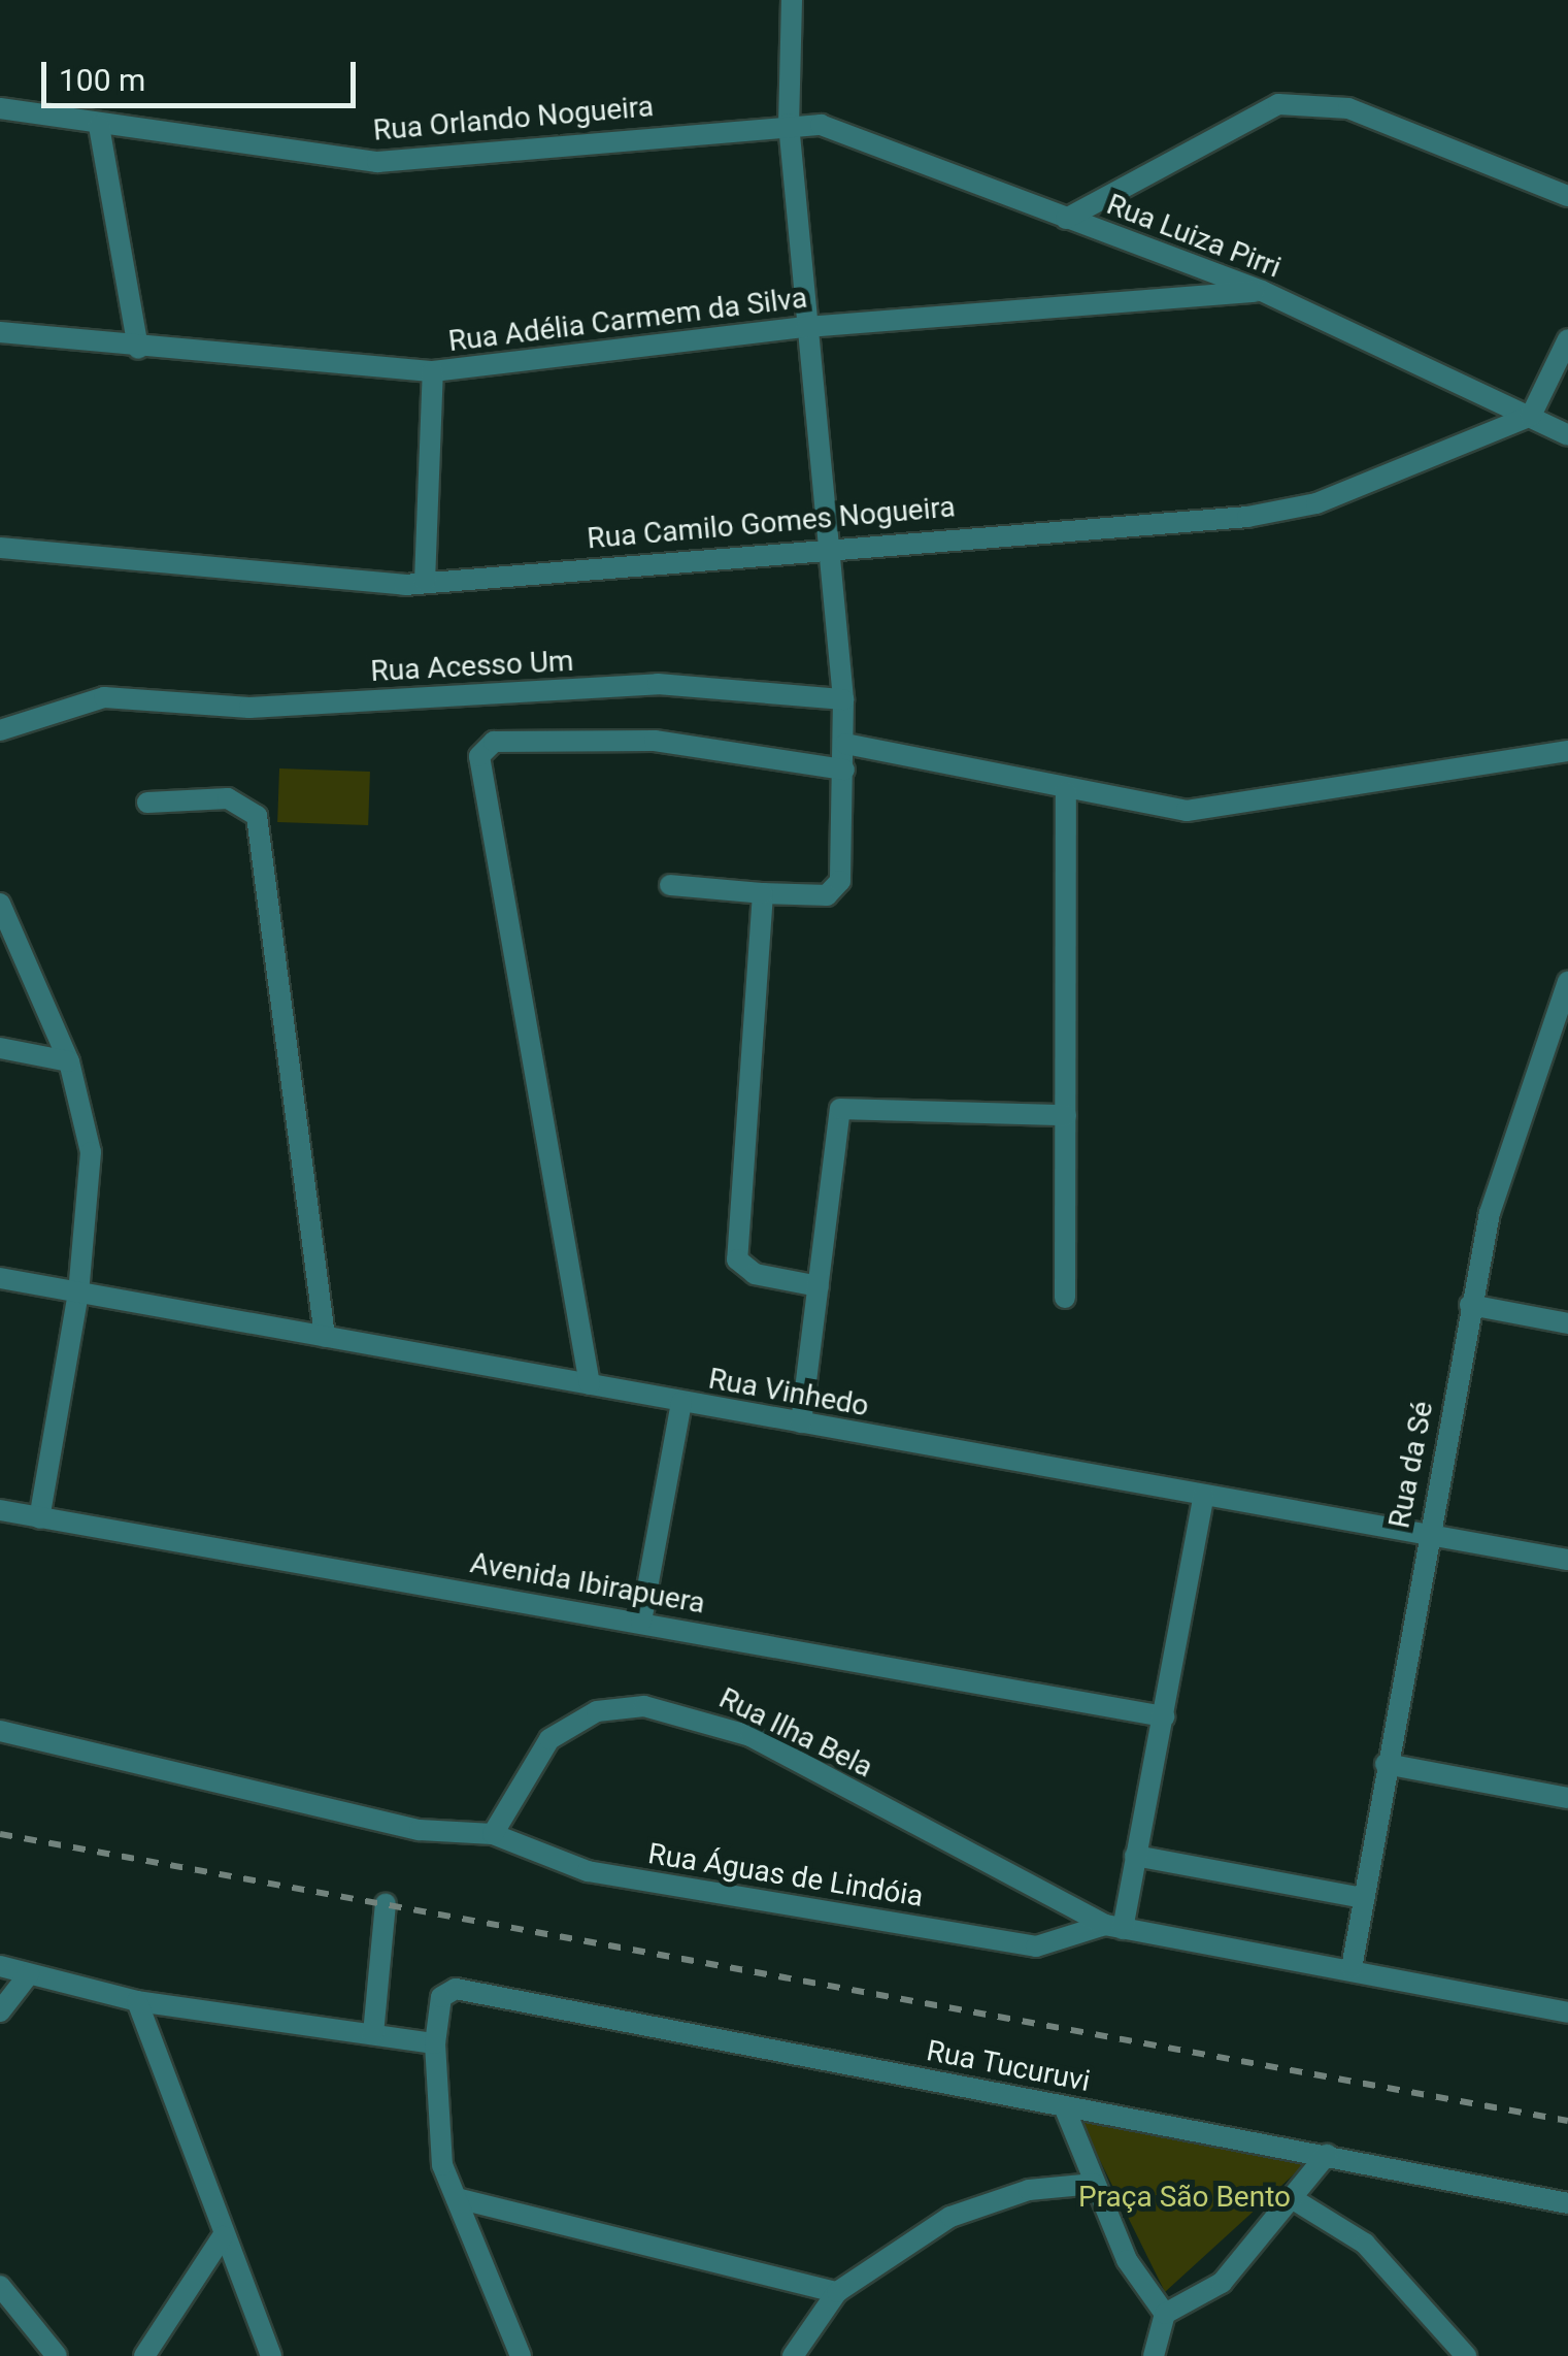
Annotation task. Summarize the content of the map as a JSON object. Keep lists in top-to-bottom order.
{
  "streets": {
    "street": [
      "Rua Orlando Nogueira",
      "Rua Luiza Pirri",
      "Rua Adélia Carmem da Silva",
      "Rua Camilo Gomes Nogueira",
      "Rua Acesso Um",
      "Rua Vinhedo",
      "Rua da Sé",
      "Avenida Ibirapuera",
      "Rua Ilha Bela",
      "Rua Águas de Lindóia",
      "Rua Tucuruvi"
    ]
  },
  "crossings": [
    ["Rua Orlando Nogueira", "Rua Luiza Pirri"],
    ["Rua Luiza Pirri", "Rua Adélia Carmem da Silva"],
    ["Rua Luiza Pirri", "Rua Camilo Gomes Nogueira"],
    ["Rua Vinhedo", "Rua da Sé"],
    ["Rua da Sé", "Rua Águas de Lindóia"],
    ["Rua Ilha Bela", "Rua Águas de Lindóia"]
  ],
  "parks": ["Praça São Bento"],
  "scale_bar": "100 m"
}
